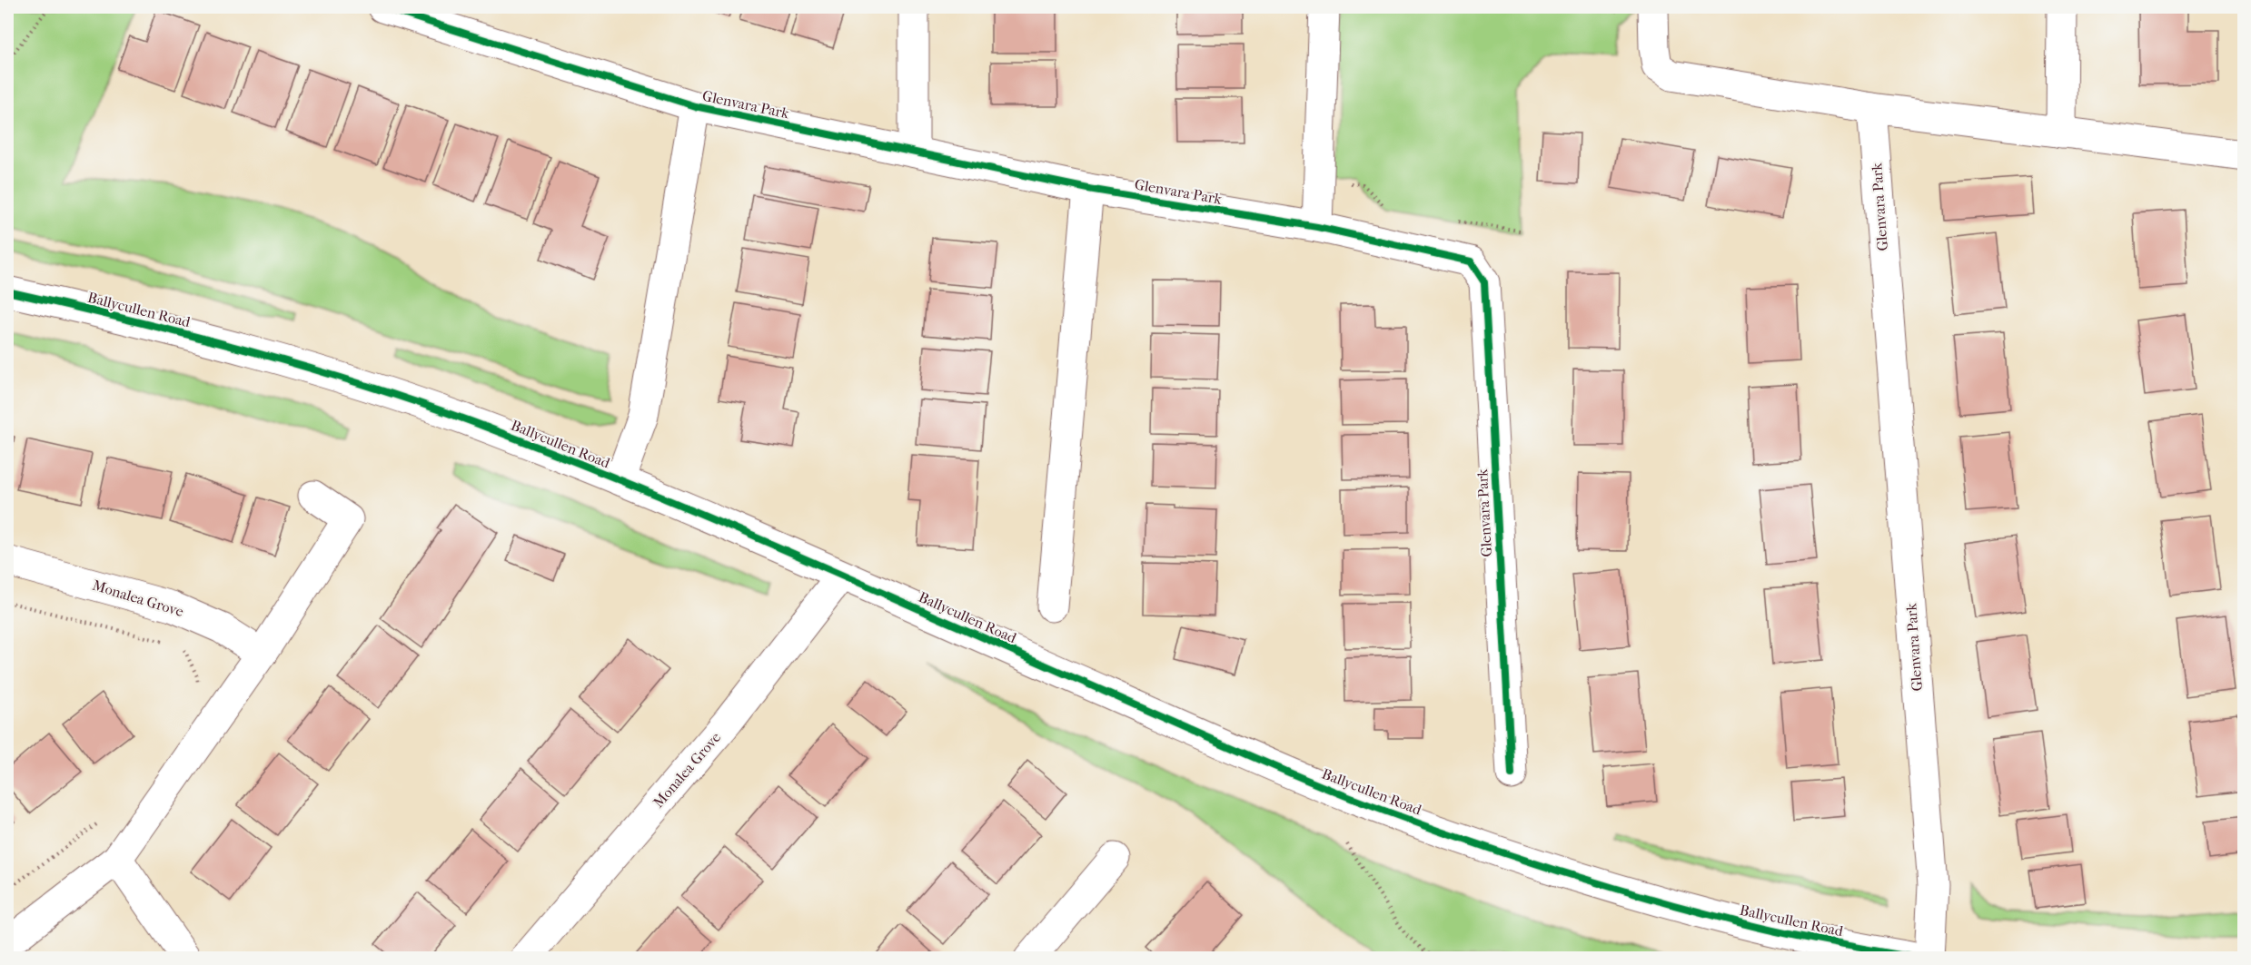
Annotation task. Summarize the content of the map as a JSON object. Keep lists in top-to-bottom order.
{
  "streets": {
    "street": ["Glenvara Park", "Ballycullen Road", "Monalea Grove"]
  },
  "crossings": [
    ["Glenvara Park", "Ballycullen Road"],
    ["Ballycullen Road", "Monalea Grove"]
  ]
}
